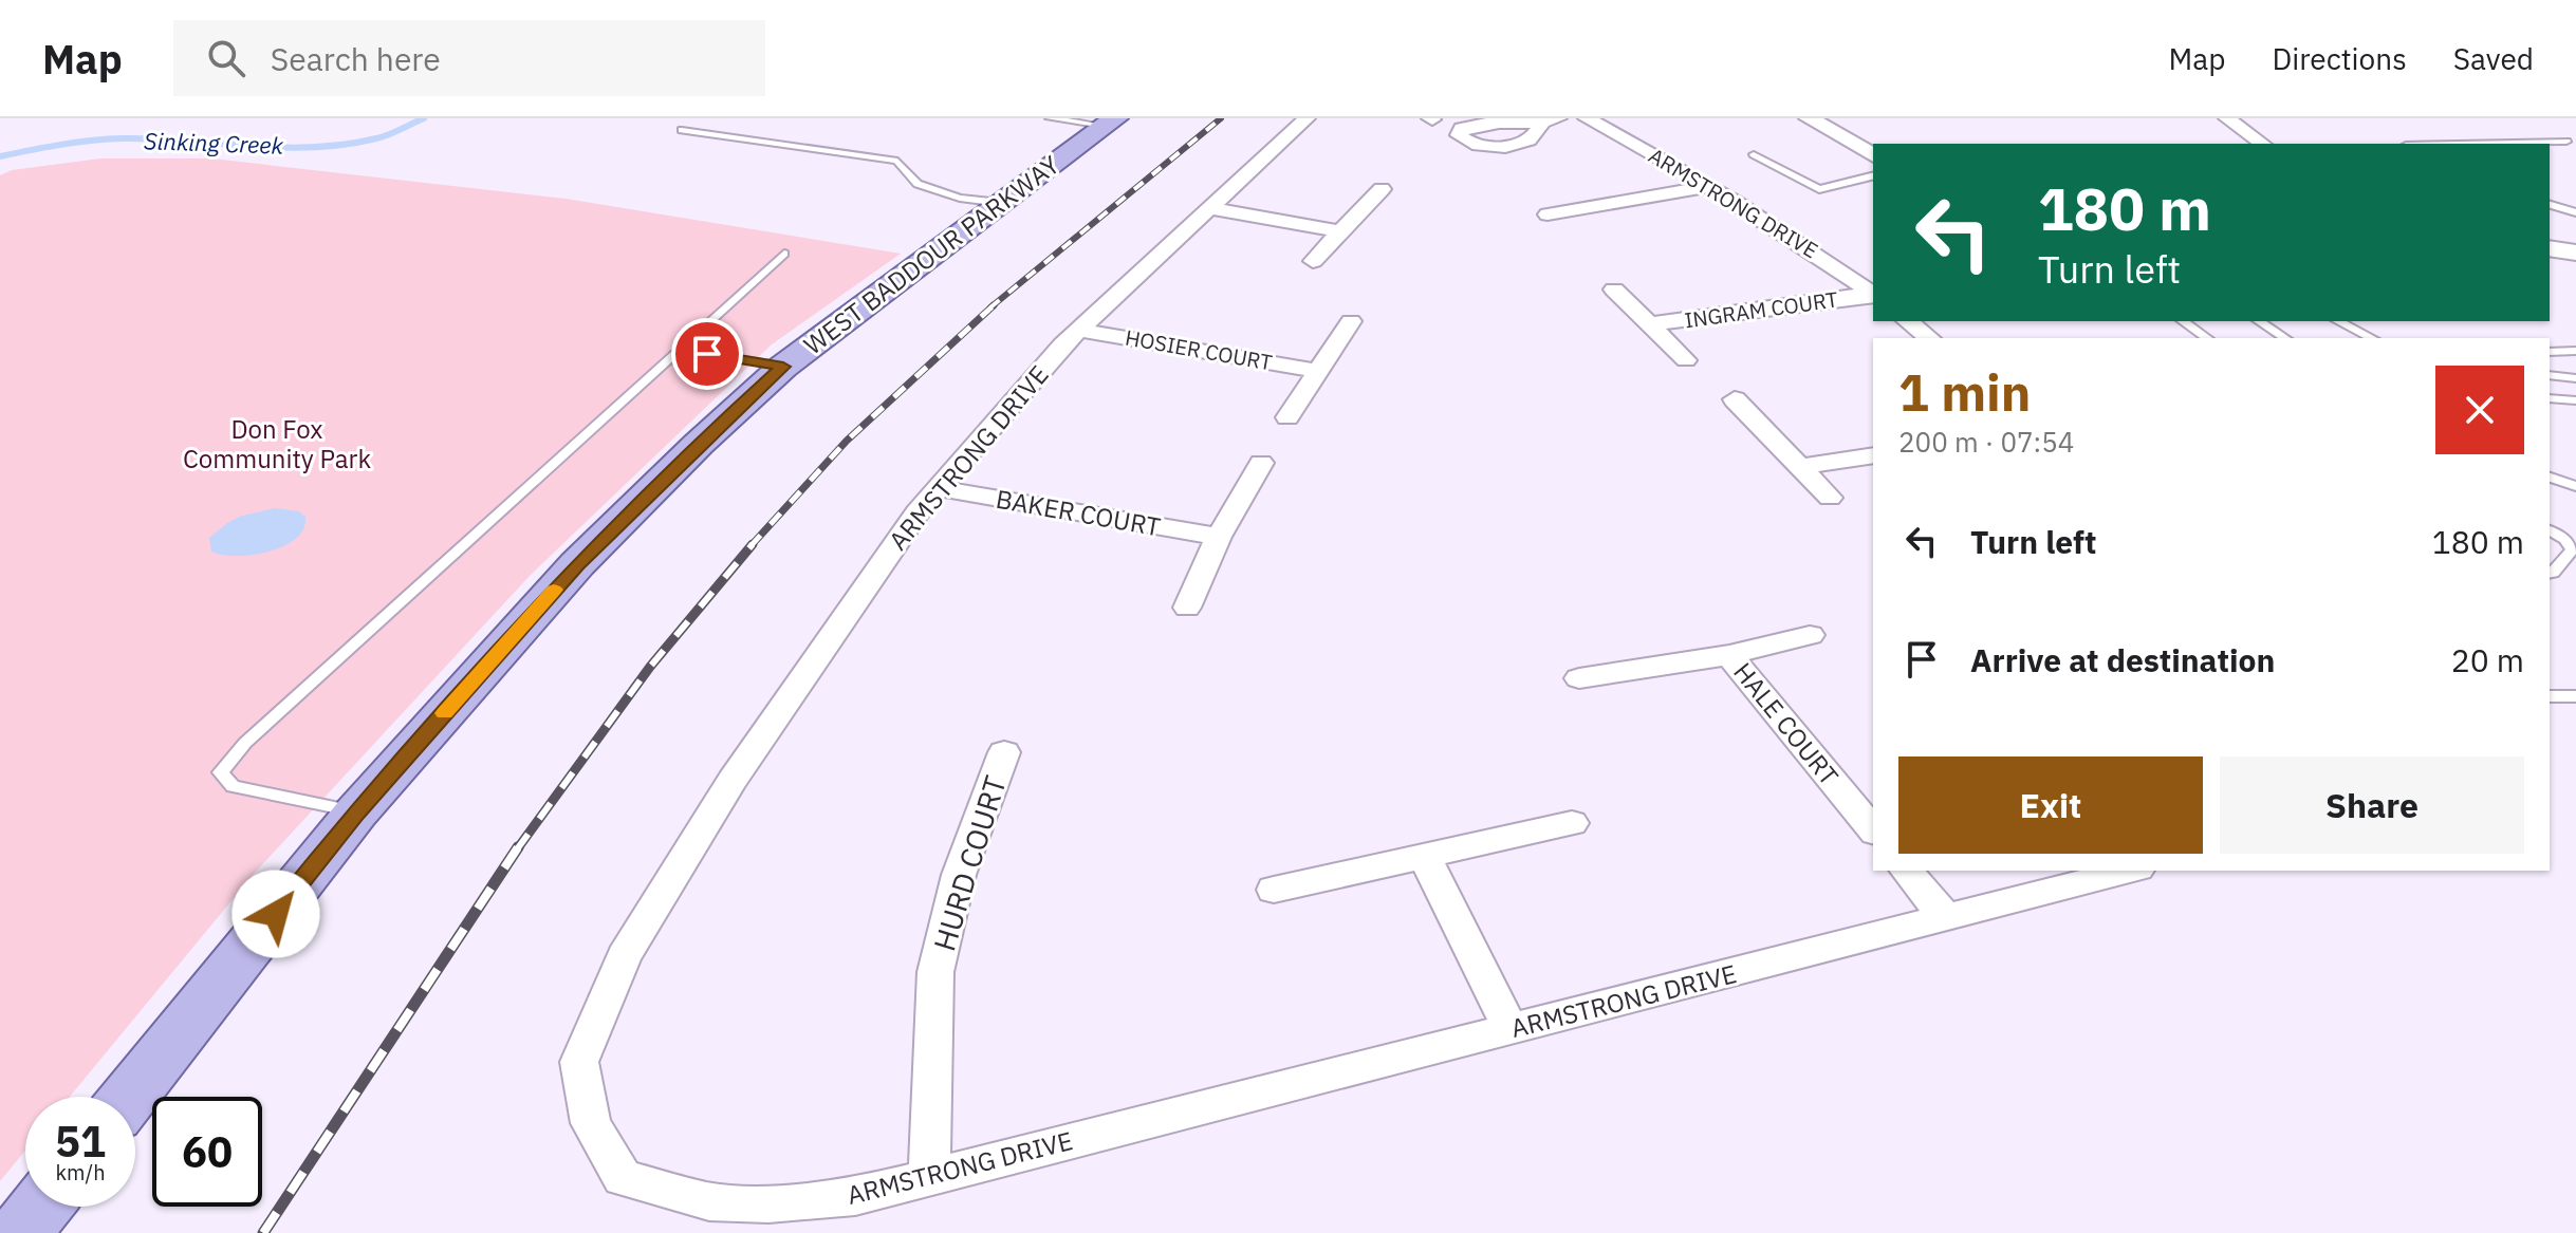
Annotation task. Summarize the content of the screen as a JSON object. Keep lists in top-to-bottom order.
{
  "streets": {
    "main road": ["WEST BADDOUR PARKWAY"],
    "street": [
      "ARMSTRONG DRIVE",
      "INGRAM COURT",
      "HOSIER COURT",
      "BAKER COURT",
      "HALE COURT",
      "HURD COURT"
    ]
  },
  "crossings": [
    ["ARMSTRONG DRIVE", "HOSIER COURT"],
    ["ARMSTRONG DRIVE", "BAKER COURT"],
    ["ARMSTRONG DRIVE", "HURD COURT"]
  ],
  "water": ["Sinking Creek"],
  "parks": ["Don Fox Community Park"],
  "page": {
    "header": "Map",
    "search": "Search here",
    "nav": ["Map", "Directions", "Saved"],
    "turn": ["180 m", "Turn left"],
    "heading": ["1 min", "200 m · 07:54"],
    "list": [
      {
        "name": "Turn left",
        "value": "180 m"
      },
      {
        "name": "Arrive at destination",
        "value": "20 m"
      }
    ],
    "buttons": ["Exit", "Share"],
    "speed": "51 km/h",
    "limit": "60"
  }
}
